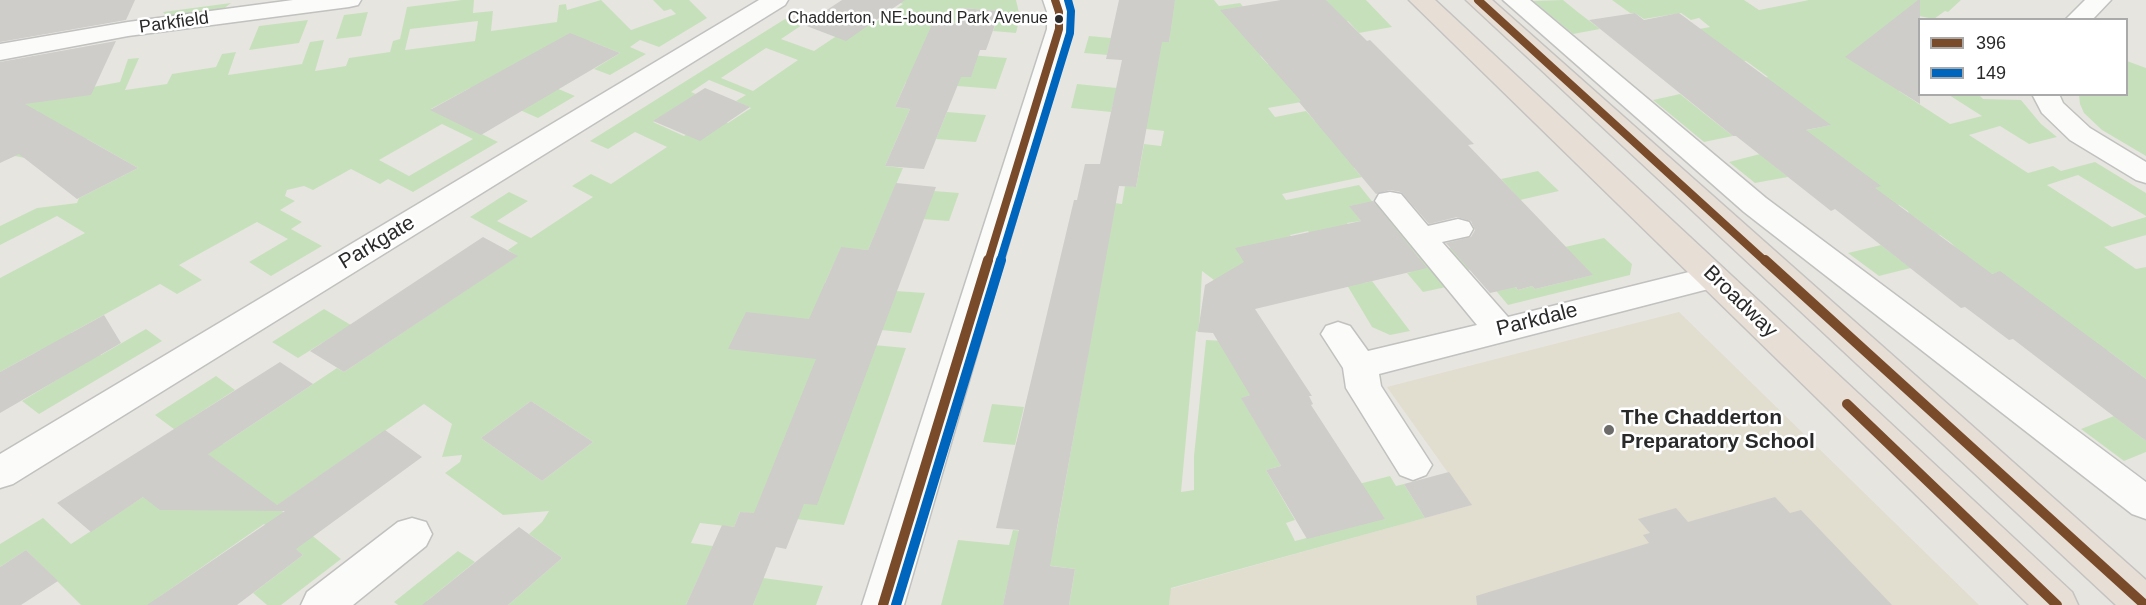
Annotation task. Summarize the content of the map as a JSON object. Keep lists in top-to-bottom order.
{
  "streets": {
    "highway": ["Broadway"],
    "street": ["Parkfield", "Parkgate", "Parkdale"]
  },
  "crossings": [
    ["Broadway", "Parkdale"]
  ],
  "places": ["Chadderton, NE-bound Park Avenue", "The Chadderton Preparatory School"],
  "lines": ["transit line 396", "transit line 149"],
  "legend": ["396", "149"]
}
